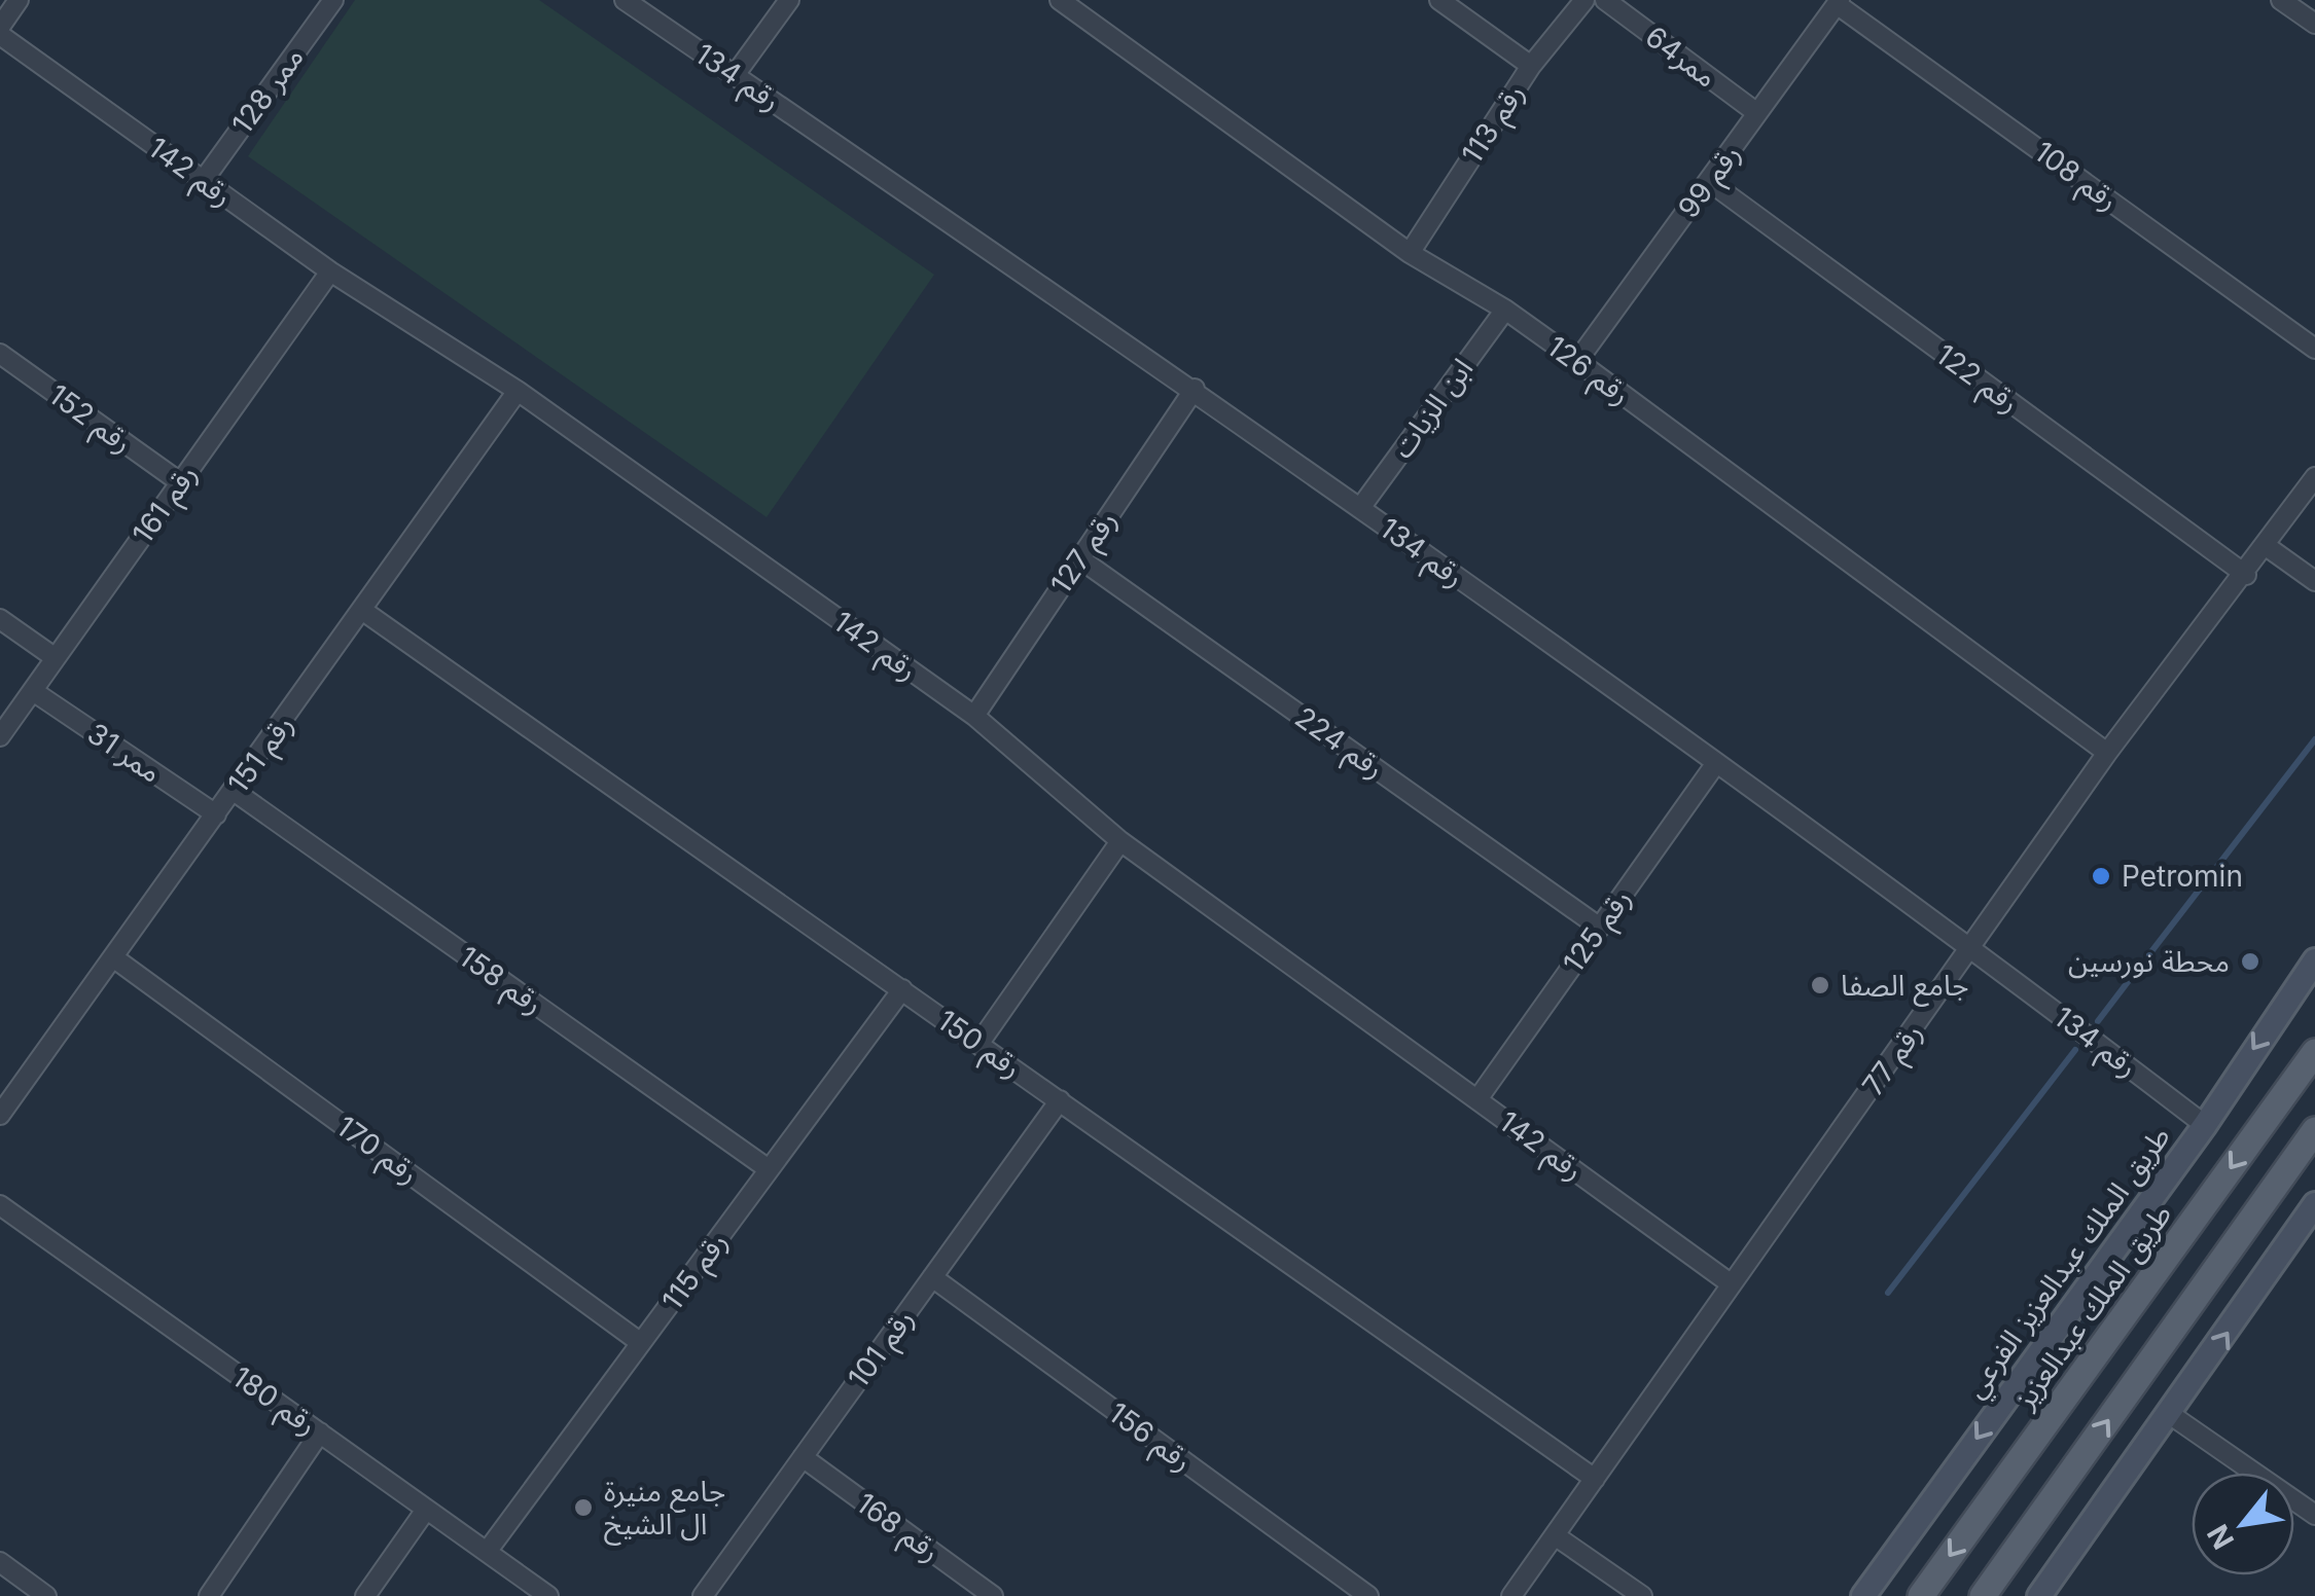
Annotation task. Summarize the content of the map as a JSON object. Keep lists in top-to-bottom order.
{
  "streets": {
    "main road": ["طريق الملك عبدالعزيز الفرعي", "طريق الملك عبدالعزيز"],
    "street": [
      "ممر64",
      "رقم 134",
      "ممر 128",
      "رقم 113",
      "رقم 142",
      "رقم 108",
      "رقم 99",
      "رقم 126",
      "رقم 122",
      "ابن الزيات",
      "رقم 152",
      "رقم 161",
      "رقم 127",
      "رقم 224",
      "ممر 31",
      "رقم 151",
      "رقم 125",
      "رقم 158",
      "رقم 150",
      "رقم 77",
      "رقم 170",
      "رقم 115",
      "رقم 101",
      "رقم 180",
      "رقم 156",
      "رقم 168"
    ]
  },
  "crossings": [
    ["ممر64", "رقم 99"],
    ["رقم 134", "ابن الزيات"],
    ["رقم 134", "رقم 127"],
    ["رقم 134", "رقم 125"],
    ["رقم 134", "رقم 77"],
    ["رقم 134", "طريق الملك عبدالعزيز الفرعي"],
    ["ممر 128", "رقم 142"],
    ["رقم 113", "رقم 126"],
    ["رقم 142", "رقم 161"],
    ["رقم 142", "رقم 127"],
    ["رقم 142", "رقم 151"],
    ["رقم 142", "رقم 125"],
    ["رقم 142", "رقم 77"],
    ["رقم 108", "رقم 99"],
    ["رقم 99", "رقم 126"],
    ["رقم 99", "رقم 122"],
    ["رقم 126", "ابن الزيات"],
    ["رقم 126", "رقم 77"],
    ["رقم 122", "رقم 77"],
    ["رقم 152", "رقم 161"],
    ["رقم 161", "ممر 31"],
    ["رقم 127", "رقم 224"],
    ["رقم 224", "رقم 125"],
    ["ممر 31", "رقم 151"],
    ["رقم 151", "رقم 158"],
    ["رقم 151", "رقم 150"],
    ["رقم 151", "رقم 170"],
    ["رقم 158", "رقم 115"],
    ["رقم 150", "رقم 77"],
    ["رقم 150", "رقم 115"],
    ["رقم 150", "رقم 101"],
    ["رقم 170", "رقم 115"],
    ["رقم 115", "رقم 180"],
    ["رقم 101", "رقم 156"],
    ["رقم 101", "رقم 168"]
  ],
  "places": [
    "Petromin",
    "محطة نورسين",
    "جامع الصفا",
    "جامع منيرة ال الشيخ"
  ],
  "north": "bottom left"
}
